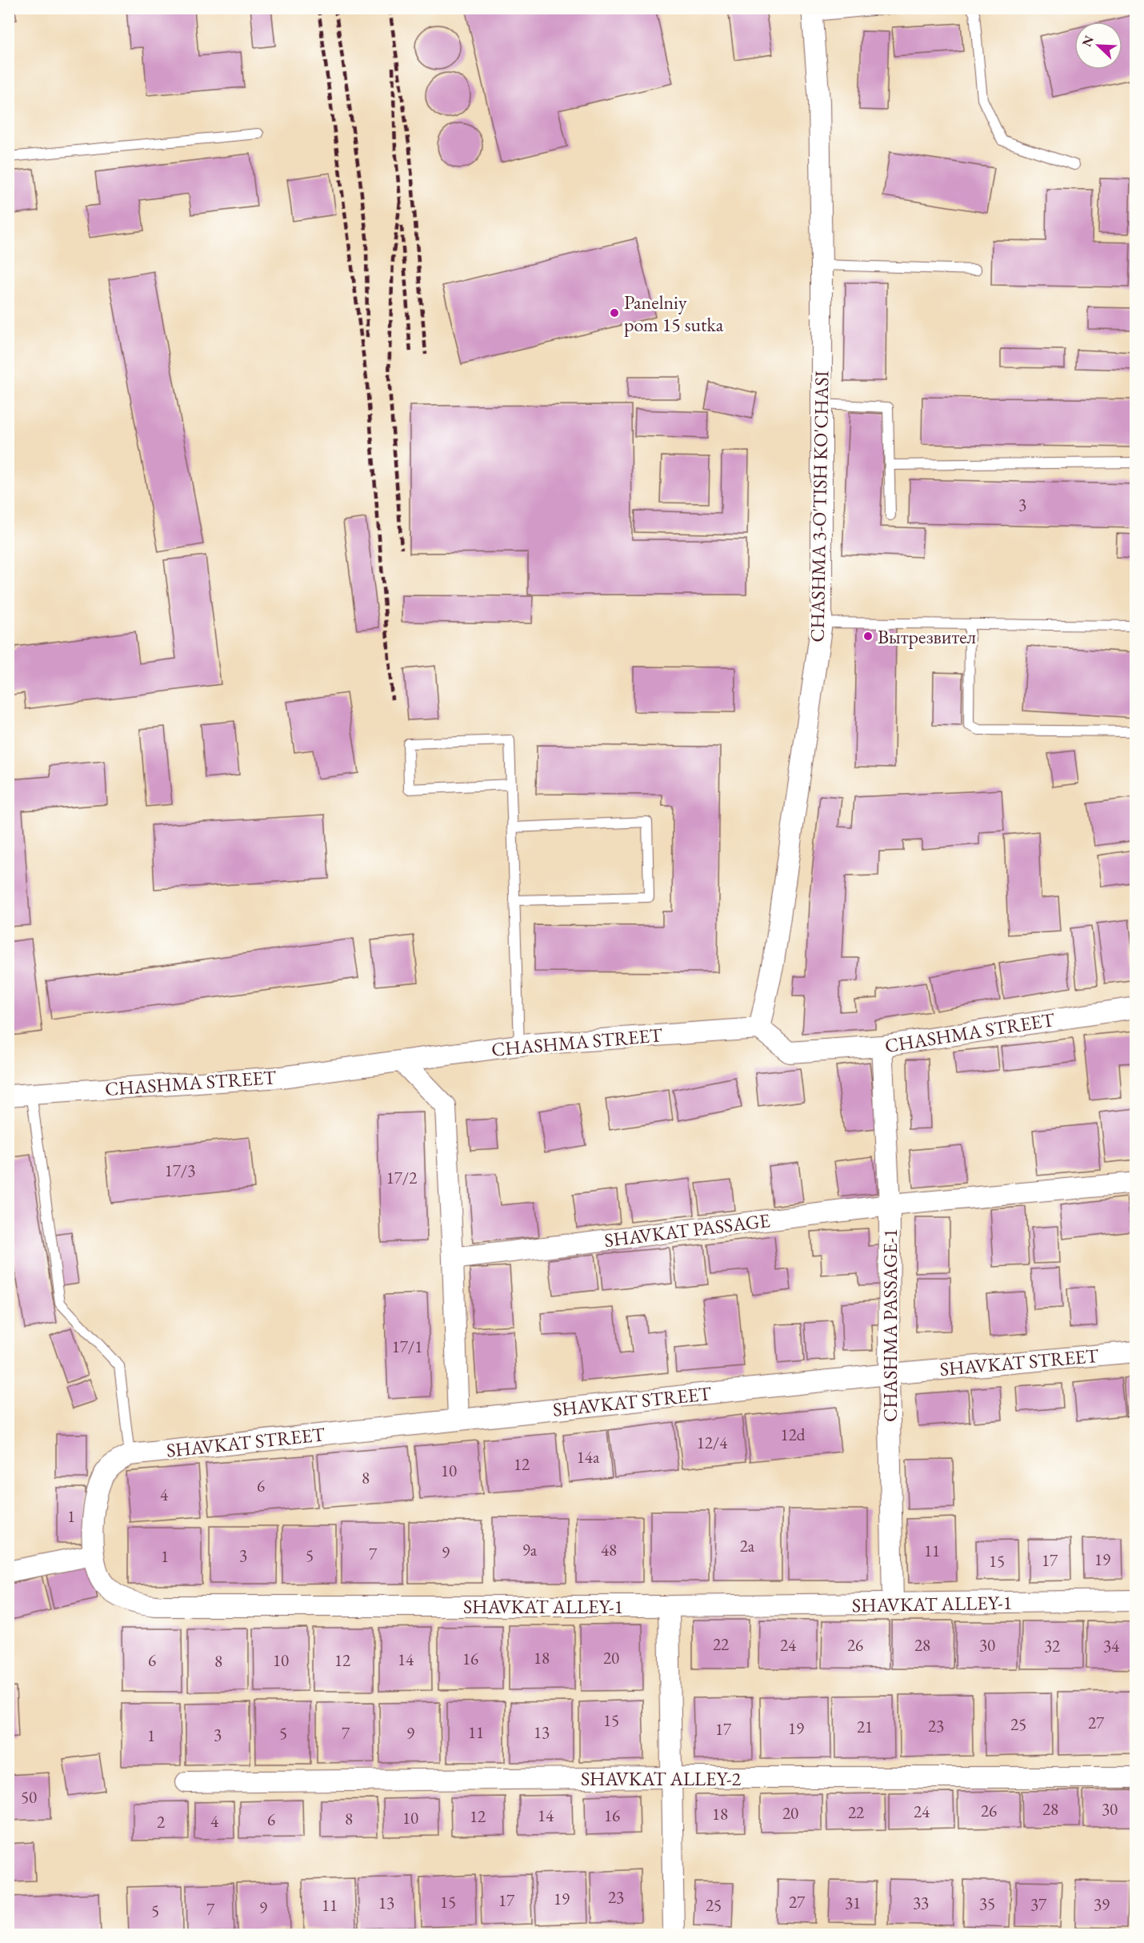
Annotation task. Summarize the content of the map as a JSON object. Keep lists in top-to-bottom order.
{
  "streets": {
    "street": [
      "CHASHMA 3-O'TISH KO'CHASI",
      "CHASHMA STREET",
      "SHAVKAT PASSAGE",
      "CHASHMA PASSAGE-1",
      "SHAVKAT STREET",
      "SHAVKAT ALLEY-1",
      "SHAVKAT ALLEY-2"
    ]
  },
  "crossings": [
    ["CHASHMA 3-O'TISH KO'CHASI", "CHASHMA STREET"],
    ["CHASHMA STREET", "CHASHMA PASSAGE-1"],
    ["SHAVKAT PASSAGE", "CHASHMA PASSAGE-1"],
    ["CHASHMA PASSAGE-1", "SHAVKAT STREET"],
    ["CHASHMA PASSAGE-1", "SHAVKAT ALLEY-1"],
    ["SHAVKAT STREET", "SHAVKAT ALLEY-1"]
  ],
  "places": ["Panelniy pom 15 sutka", "Вытрезвител"],
  "house_numbers": [
    "3",
    "17/3",
    "17/2",
    "17/1",
    "12d",
    "12/4",
    "14a",
    "12",
    "10",
    "8",
    "6",
    "4",
    "1",
    "2a",
    "9a",
    "48",
    "11",
    "9",
    "7",
    "3",
    "5",
    "1",
    "19",
    "17",
    "15",
    "22",
    "24",
    "26",
    "28",
    "30",
    "32",
    "34",
    "18",
    "20",
    "16",
    "14",
    "6",
    "10",
    "12",
    "8",
    "15",
    "27",
    "25",
    "23",
    "21",
    "19",
    "17",
    "11",
    "13",
    "5",
    "7",
    "9",
    "3",
    "1",
    "50",
    "28",
    "30",
    "26",
    "24",
    "22",
    "20",
    "18",
    "14",
    "16",
    "12",
    "10",
    "8",
    "6",
    "4",
    "2",
    "23",
    "19",
    "17",
    "15",
    "27",
    "13",
    "31",
    "33",
    "35",
    "37",
    "39",
    "11",
    "25",
    "9",
    "7",
    "5"
  ],
  "north": "top left"
}
